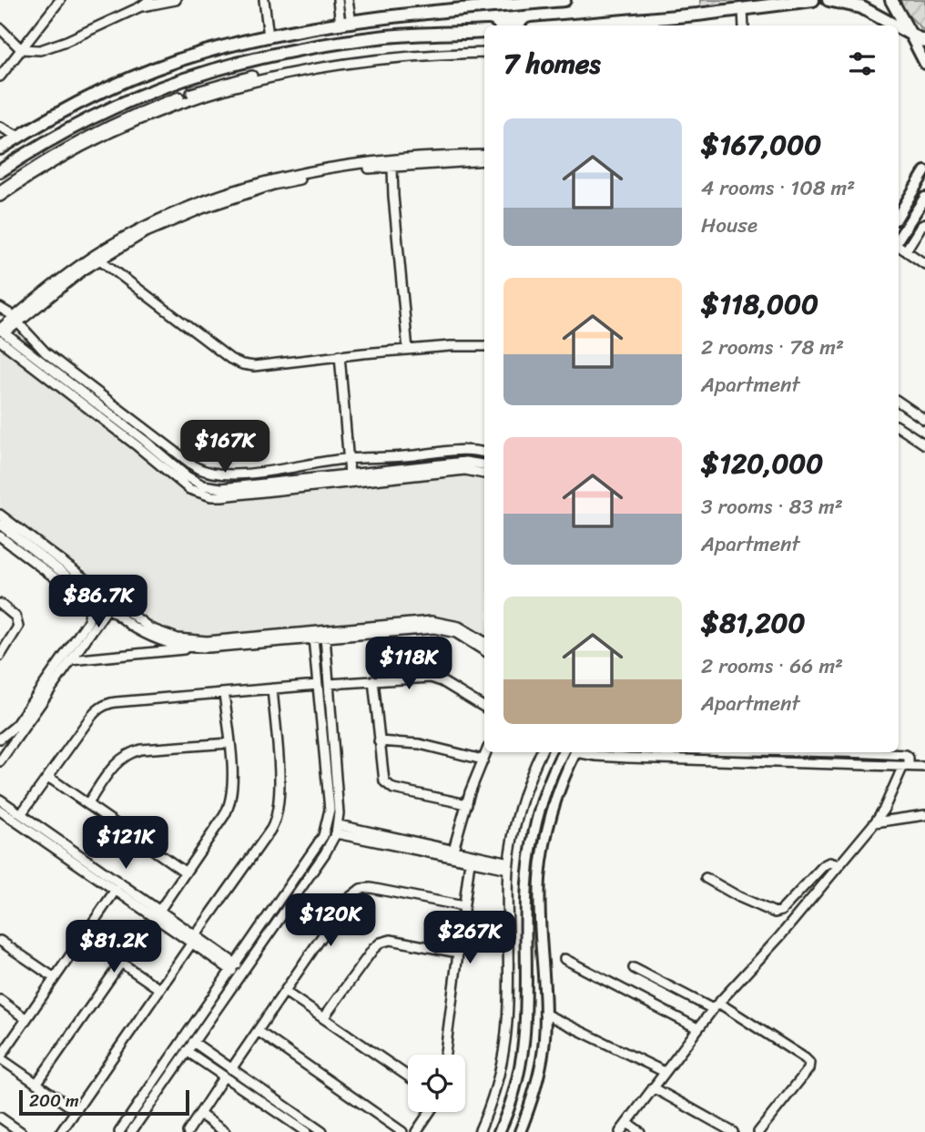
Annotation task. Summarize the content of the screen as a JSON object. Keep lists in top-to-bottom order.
{
  "scale_bar": "200 m",
  "page": {
    "heading": "7 homes",
    "list": [
      {
        "name": "$167,000",
        "note": "4 rooms · 108 m² · House"
      },
      {
        "name": "$118,000",
        "note": "2 rooms · 78 m² · Apartment"
      },
      {
        "name": "$120,000",
        "note": "3 rooms · 83 m² · Apartment"
      },
      {
        "name": "$81,200",
        "note": "2 rooms · 66 m² · Apartment"
      }
    ],
    "price": [
      "$167K",
      "$86.7K",
      "$118K",
      "$121K",
      "$120K",
      "$267K",
      "$81.2K"
    ],
    "scale": "200 m"
  }
}
